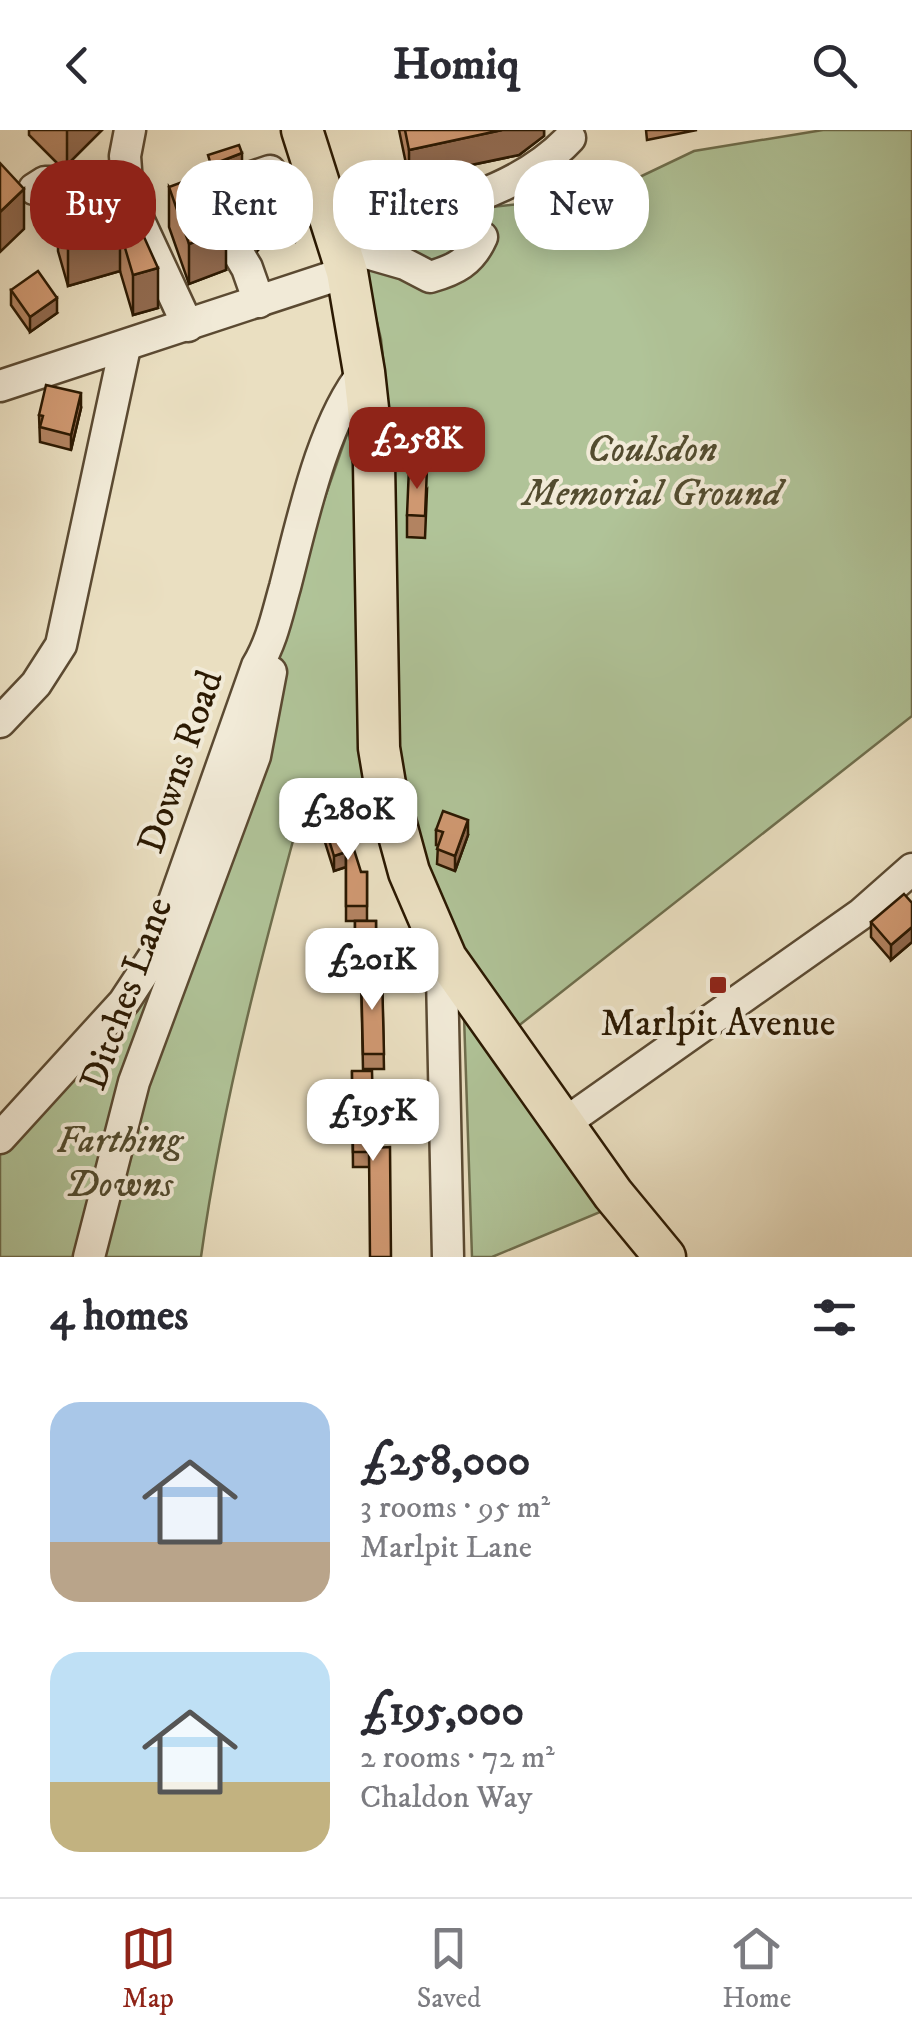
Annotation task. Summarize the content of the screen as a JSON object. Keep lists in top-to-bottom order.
{
  "streets": {
    "street": ["Downs Road", "Ditches Lane"]
  },
  "crossings": [
    ["Downs Road", "Ditches Lane"]
  ],
  "parks": ["Coulsdon Memorial Ground", "Farthing Downs"],
  "places": {
    "transit": ["Marlpit Avenue"]
  },
  "page": {
    "header": "Homiq",
    "chip": [
      "Buy",
      "Rent",
      "Filters",
      "New"
    ],
    "price": [
      "£258K",
      "£280K",
      "£201K",
      "£195K"
    ],
    "heading": "4 homes",
    "list": [
      {
        "name": "£258,000",
        "note": "3 rooms · 95 m² · Marlpit Lane"
      },
      {
        "name": "£195,000",
        "note": "2 rooms · 72 m² · Chaldon Way"
      }
    ],
    "tabs": ["Map", "Saved", "Home"]
  }
}
